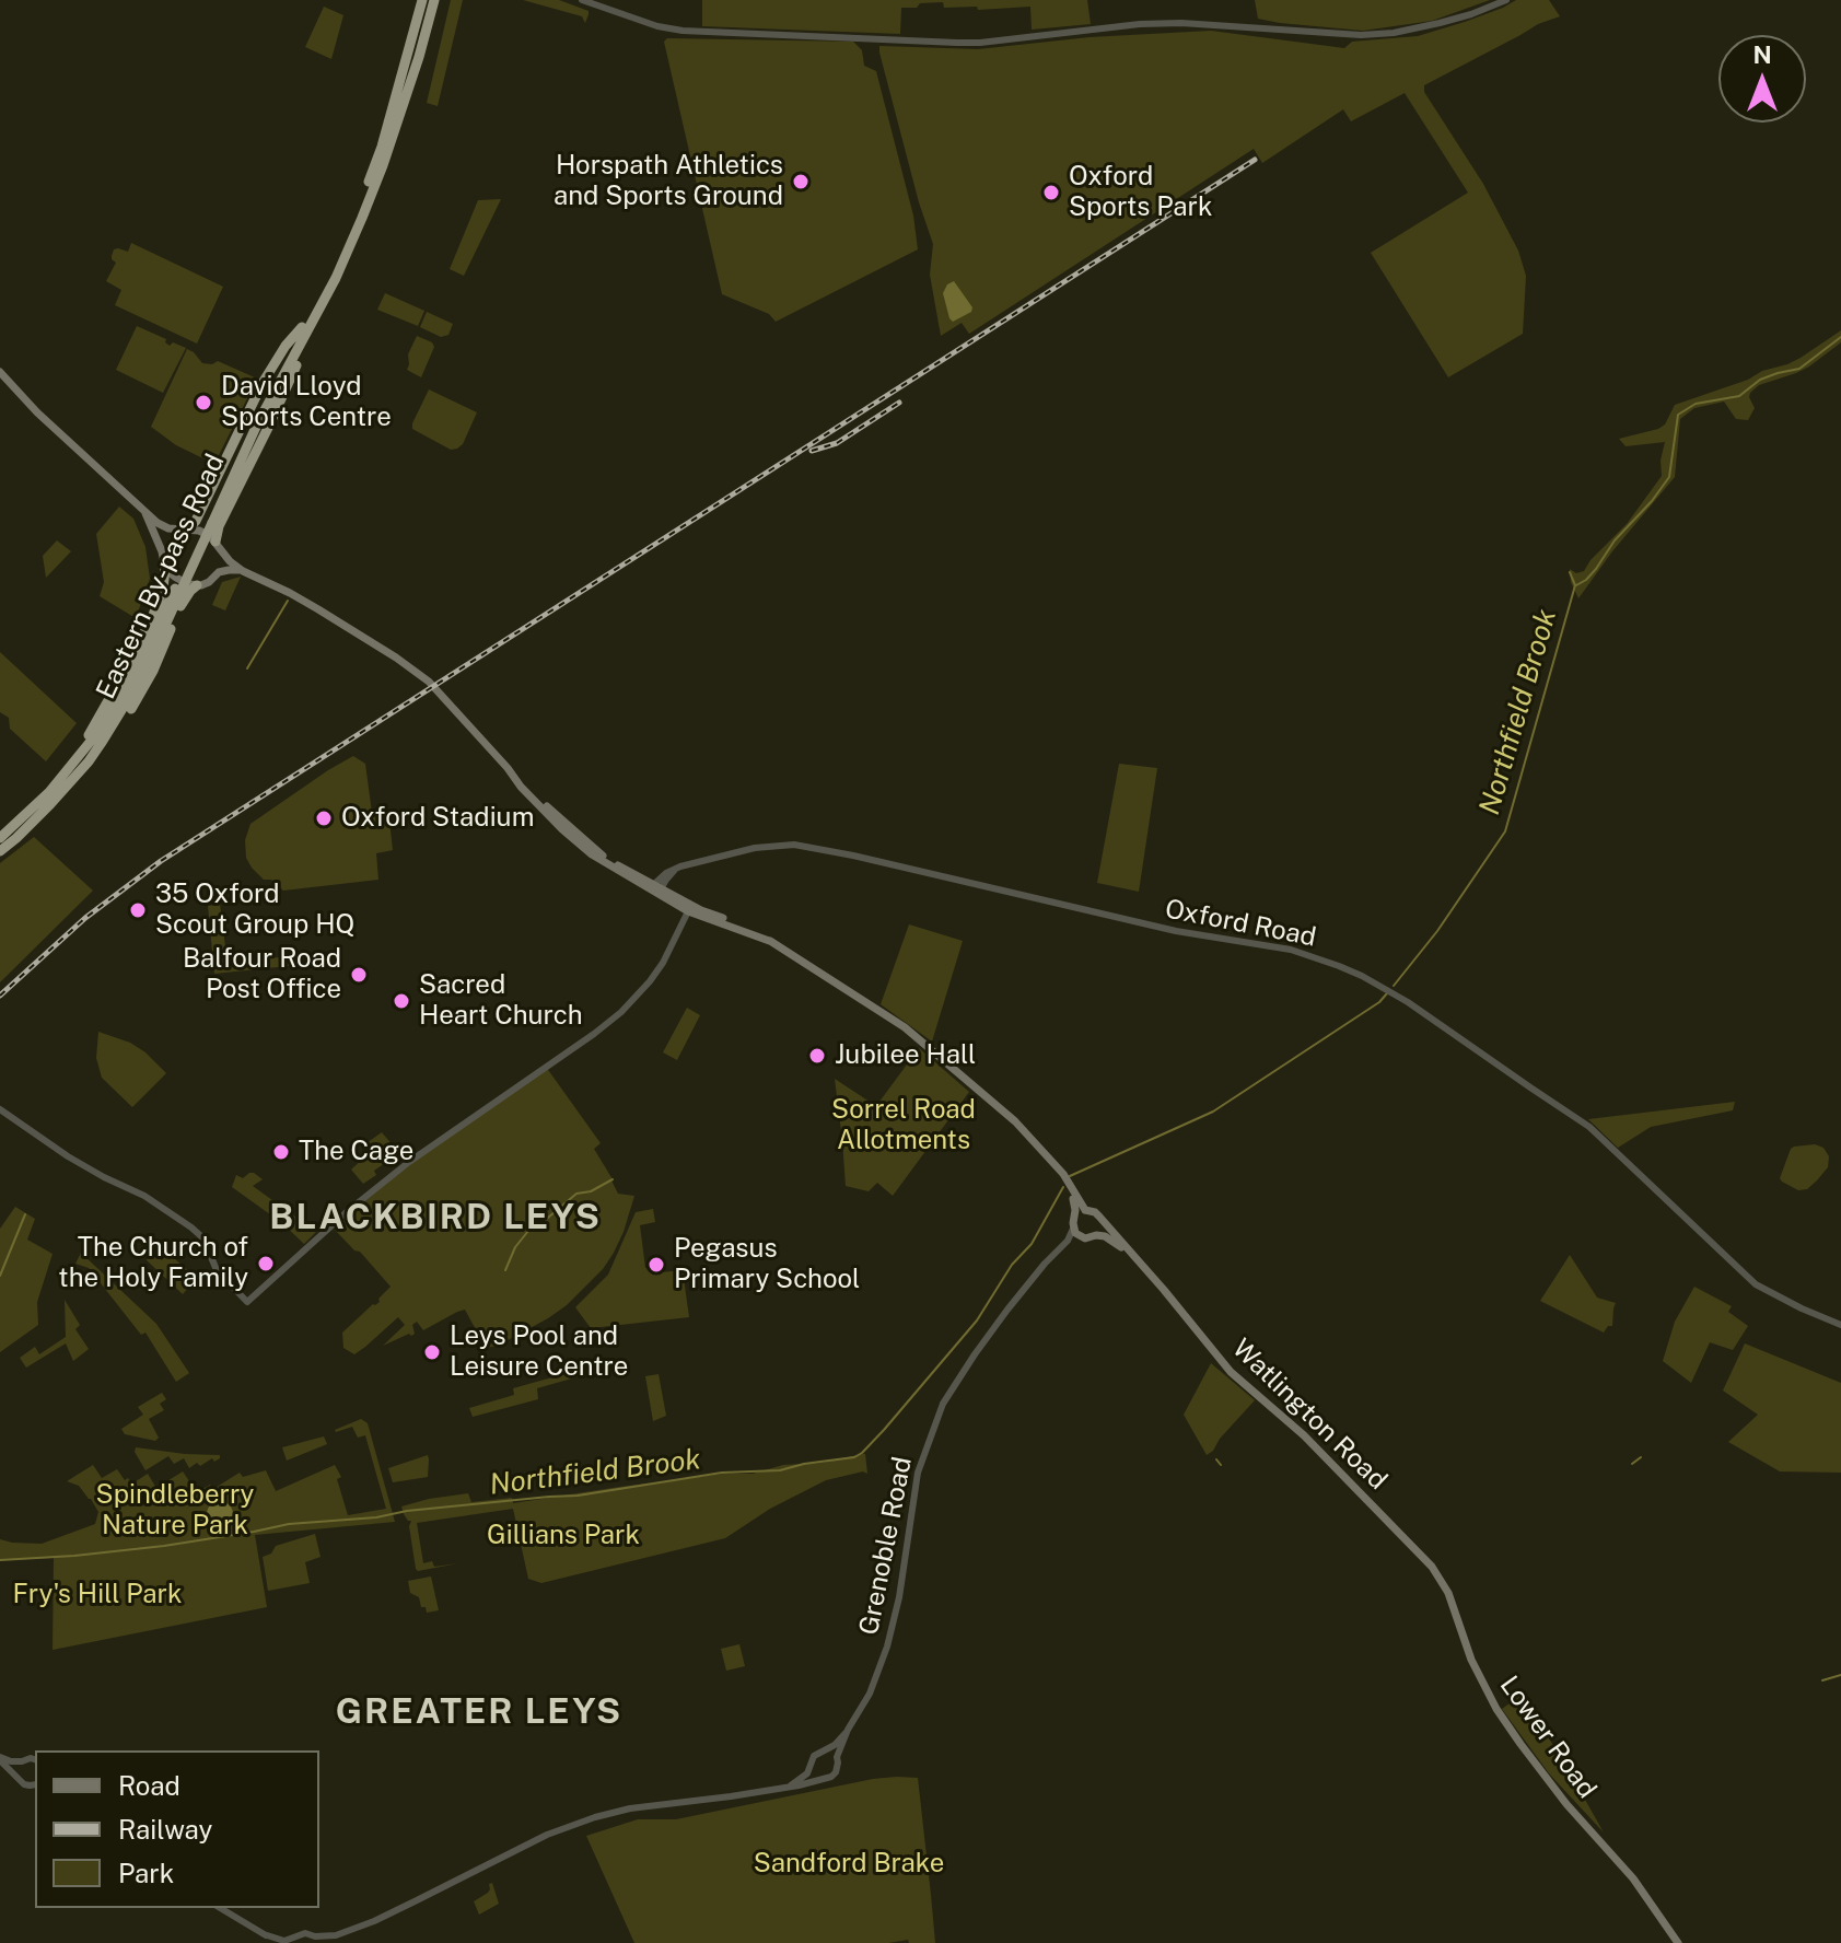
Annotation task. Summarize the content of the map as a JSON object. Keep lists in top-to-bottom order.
{
  "streets": {
    "highway": ["Eastern By-pass Road"],
    "main road": ["Watlington Road", "Lower Road"],
    "street": ["Oxford Road", "Grenoble Road"]
  },
  "crossings": [
    ["Watlington Road", "Grenoble Road"],
    ["Watlington Road", "Lower Road"]
  ],
  "districts": ["BLACKBIRD LEYS", "GREATER LEYS"],
  "water": ["Northfield Brook"],
  "parks": [
    "Sorrel Road Allotments",
    "Spindleberry Nature Park",
    "Gillians Park",
    "Fry's Hill Park",
    "Sandford Brake"
  ],
  "places": [
    "Horspath Athletics and Sports Ground",
    "Oxford Sports Park",
    "David Lloyd Sports Centre",
    "Oxford Stadium",
    "35 Oxford Scout Group HQ",
    "Balfour Road Post Office",
    "Sacred Heart Church",
    "Jubilee Hall",
    "The Cage",
    "The Church of the Holy Family",
    "Pegasus Primary School",
    "Leys Pool and Leisure Centre"
  ],
  "legend": ["Road", "Railway", "Park"],
  "north": "top"
}
